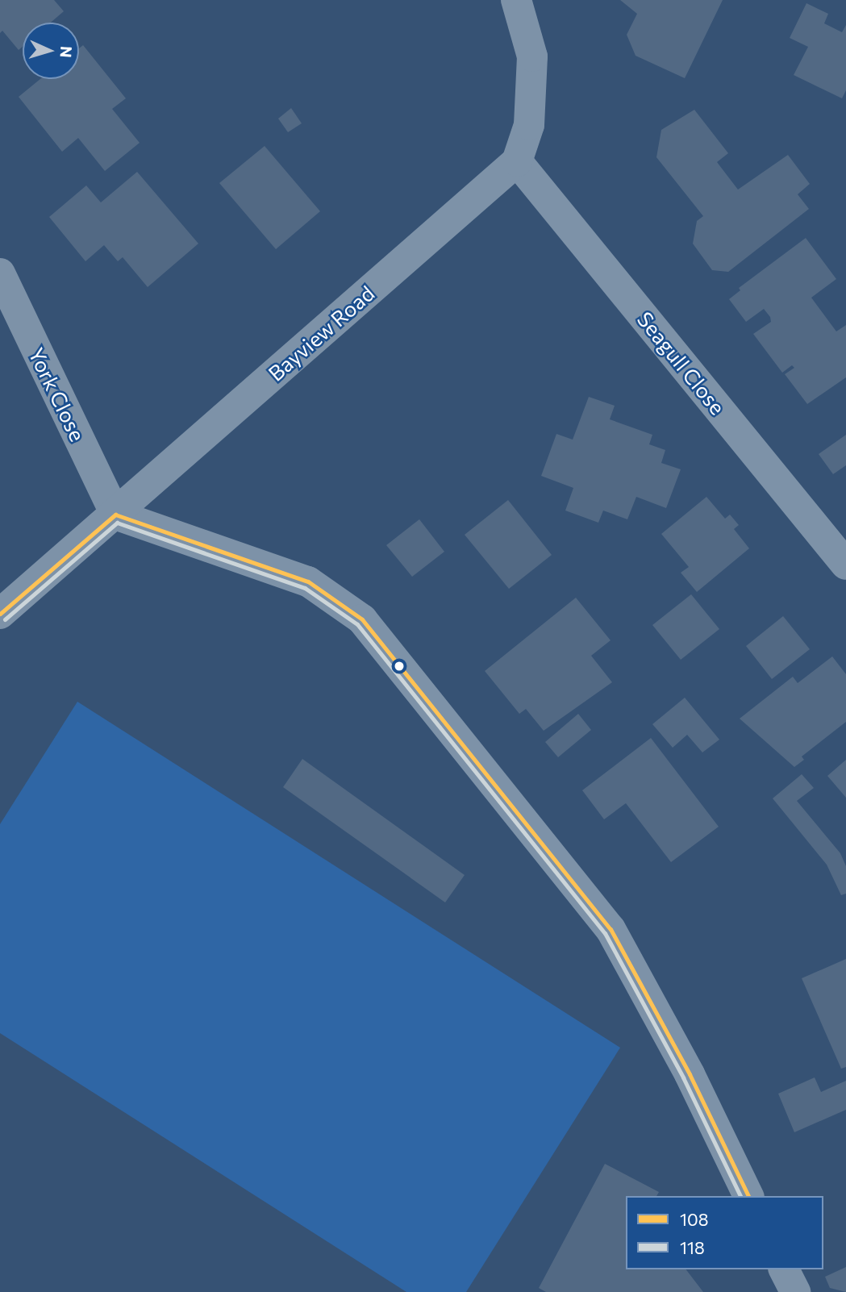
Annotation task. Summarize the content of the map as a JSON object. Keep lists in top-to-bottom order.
{
  "streets": {
    "street": ["Bayview Road", "Seagull Close", "York Close"]
  },
  "crossings": [
    ["Bayview Road", "Seagull Close"],
    ["Bayview Road", "York Close"]
  ],
  "lines": ["transit line 108", "transit line 118"],
  "legend": ["108", "118"],
  "north": "right"
}
